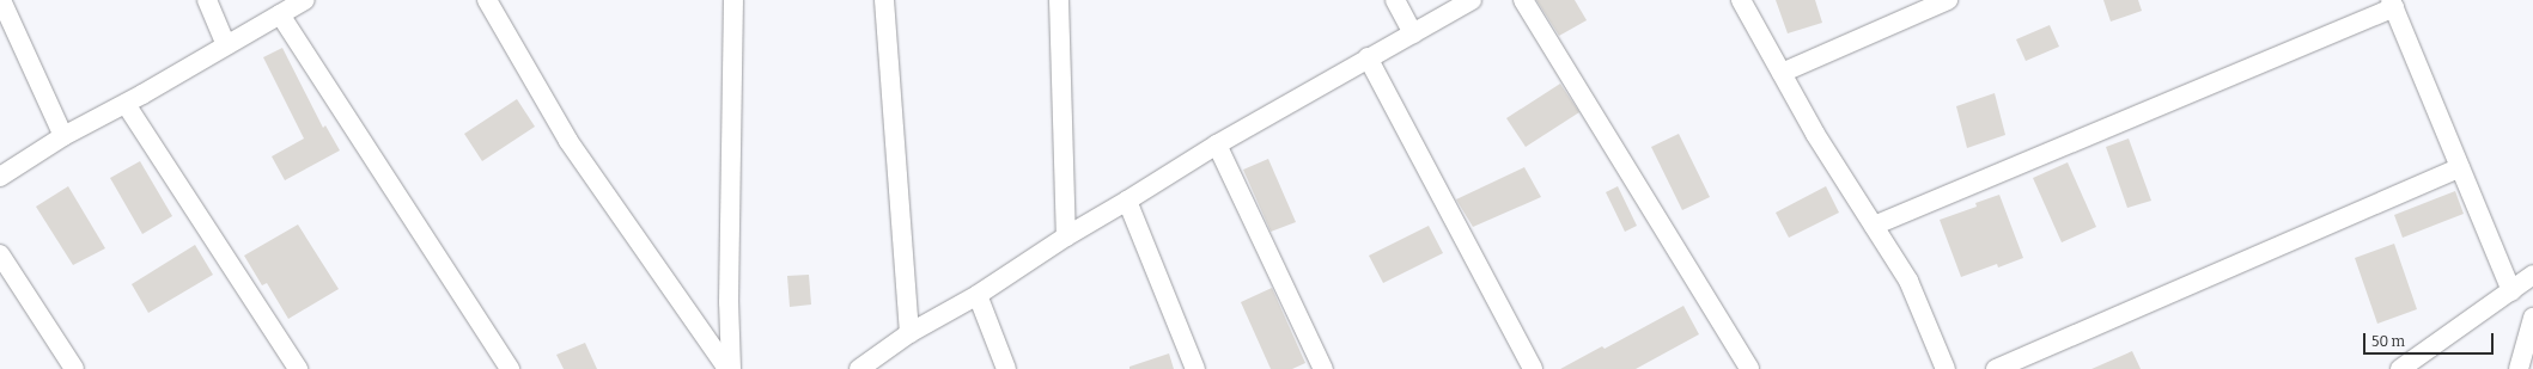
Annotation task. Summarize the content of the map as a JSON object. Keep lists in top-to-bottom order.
{
  "scale_bar": "50 m"
}
